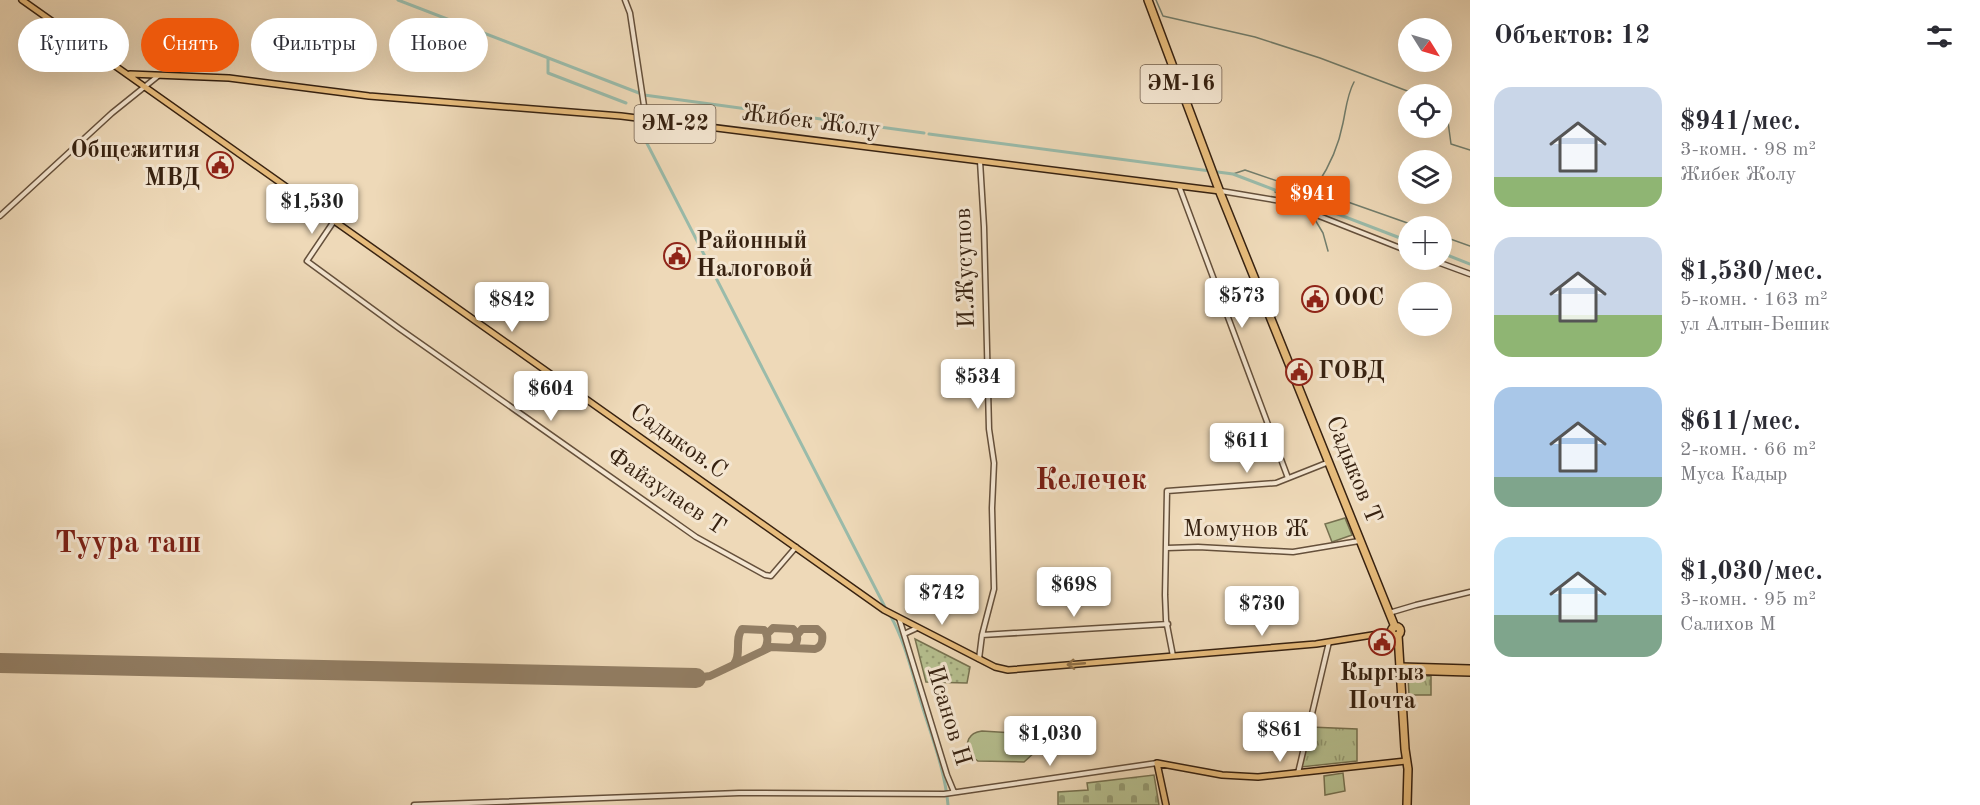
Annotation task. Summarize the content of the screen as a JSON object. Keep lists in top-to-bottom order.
{
  "streets": {
    "highway": ["ЭМ-16", "Садыков Т"],
    "main road": ["Жибек Жолу", "ЭМ-22", "Садыков.С"],
    "street": [
      "И.Жусупов",
      "Файзулаев Т",
      "Момунов Ж",
      "Исанов Н"
    ]
  },
  "crossings": [
    ["ЭМ-16", "Жибек Жолу"],
    ["ЭМ-16", "Садыков Т"],
    ["Жибек Жолу", "И.Жусупов"],
    ["Жибек Жолу", "Садыков.С"],
    ["Жибек Жолу", "Садыков Т"],
    ["Садыков.С", "Файзулаев Т"],
    ["Садыков.С", "Исанов Н"],
    ["Садыков Т", "Момунов Ж"]
  ],
  "districts": ["Келечек", "Туура таш"],
  "places": {
    "public building": [
      "Общежития МВД",
      "Районный Налоговой",
      "ООС",
      "ГОВД",
      "Кыргыз Почта"
    ]
  },
  "north": "bottom right",
  "page": {
    "heading": "Объектов: 12",
    "map_buttons": ["+", "−"],
    "chip": [
      "Купить",
      "Снять",
      "Фильтры",
      "Новое"
    ],
    "list": [
      {
        "name": "$941/мес.",
        "note": "3-комн. · 98 m² · Жибек Жолу"
      },
      {
        "name": "$1,530/мес.",
        "note": "5-комн. · 163 m² · ул Алтын-Бешик"
      },
      {
        "name": "$611/мес.",
        "note": "2-комн. · 66 m² · Муса Кадыр"
      },
      {
        "name": "$1,030/мес.",
        "note": "3-комн. · 95 m² · Салихов М"
      }
    ],
    "price": [
      "$941",
      "$1,530",
      "$573",
      "$842",
      "$534",
      "$604",
      "$611",
      "$698",
      "$742",
      "$730",
      "$861",
      "$1,030"
    ]
  }
}
